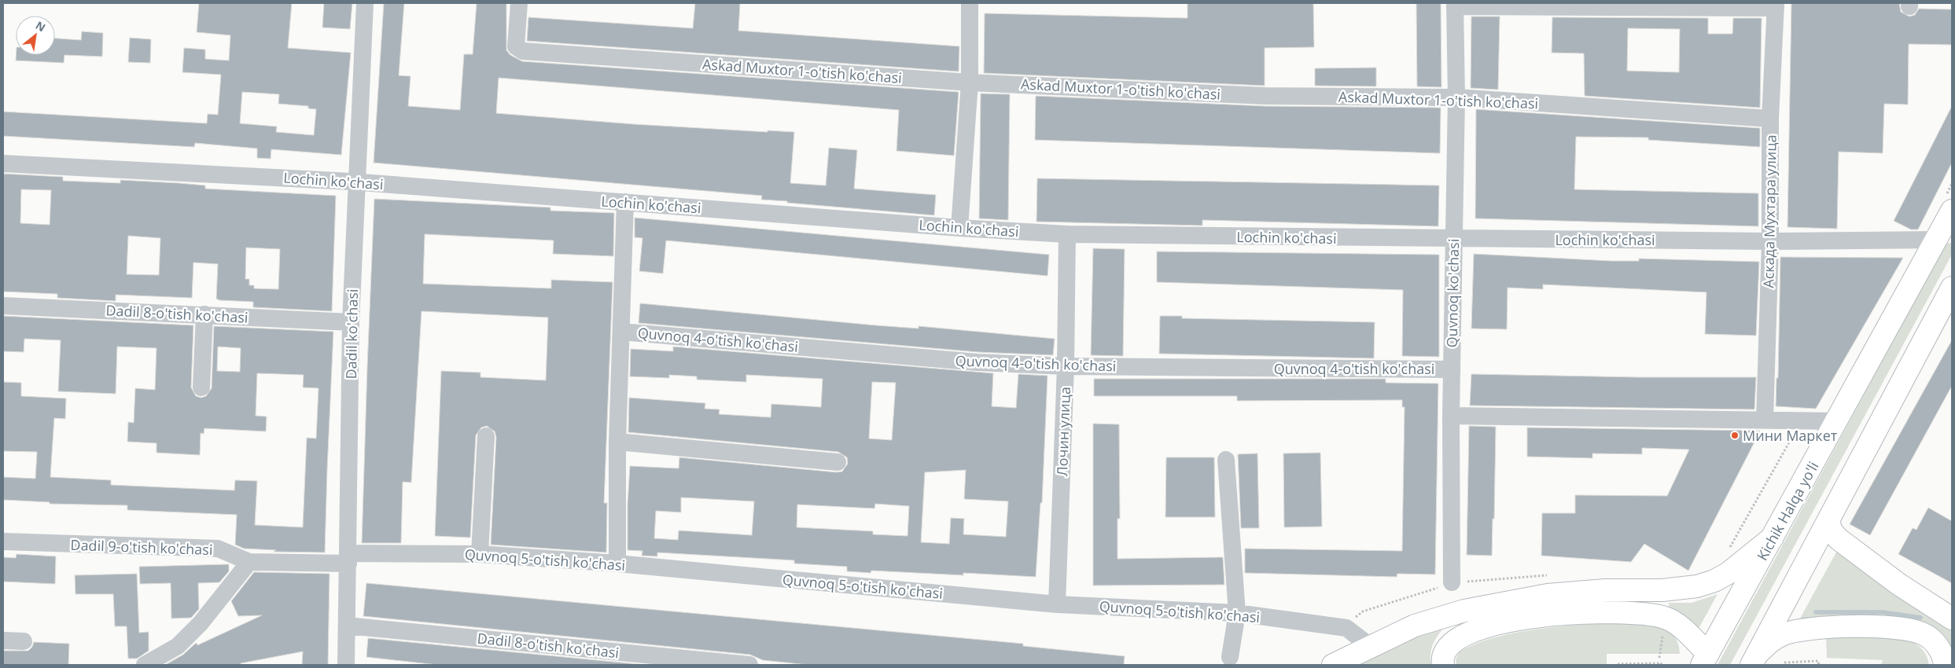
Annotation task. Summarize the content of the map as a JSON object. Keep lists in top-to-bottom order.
{
  "streets": {
    "main road": ["Kichik Halqa yo'li"],
    "street": [
      "Askad Muxtor 1-o'tish ko'chasi",
      "Lochin ko'chasi",
      "Аскада Мухтара улица",
      "Quvnoq ko'chasi",
      "Dadil 8-o'tish ko'chasi",
      "Dadil ko'chasi",
      "Quvnoq 4-o'tish ko'chasi",
      "Лочин улица",
      "Dadil 9-o'tish ko'chasi",
      "Quvnoq 5-o'tish ko'chasi"
    ]
  },
  "crossings": [
    ["Askad Muxtor 1-o'tish ko'chasi", "Аскада Мухтара улица"],
    ["Askad Muxtor 1-o'tish ko'chasi", "Quvnoq ko'chasi"],
    ["Lochin ko'chasi", "Аскада Мухтара улица"],
    ["Lochin ko'chasi", "Quvnoq ko'chasi"],
    ["Lochin ko'chasi", "Dadil ko'chasi"],
    ["Lochin ko'chasi", "Лочин улица"],
    ["Lochin ko'chasi", "Kichik Halqa yo'li"],
    ["Quvnoq ko'chasi", "Quvnoq 4-o'tish ko'chasi"],
    ["Dadil 8-o'tish ko'chasi", "Dadil ko'chasi"],
    ["Dadil ko'chasi", "Dadil 9-o'tish ko'chasi"],
    ["Dadil ko'chasi", "Quvnoq 5-o'tish ko'chasi"],
    ["Quvnoq 4-o'tish ko'chasi", "Лочин улица"],
    ["Лочин улица", "Quvnoq 5-o'tish ko'chasi"],
    ["Dadil 9-o'tish ko'chasi", "Quvnoq 5-o'tish ko'chasi"]
  ],
  "places": ["Мини Маркет"],
  "north": "top right"
}
